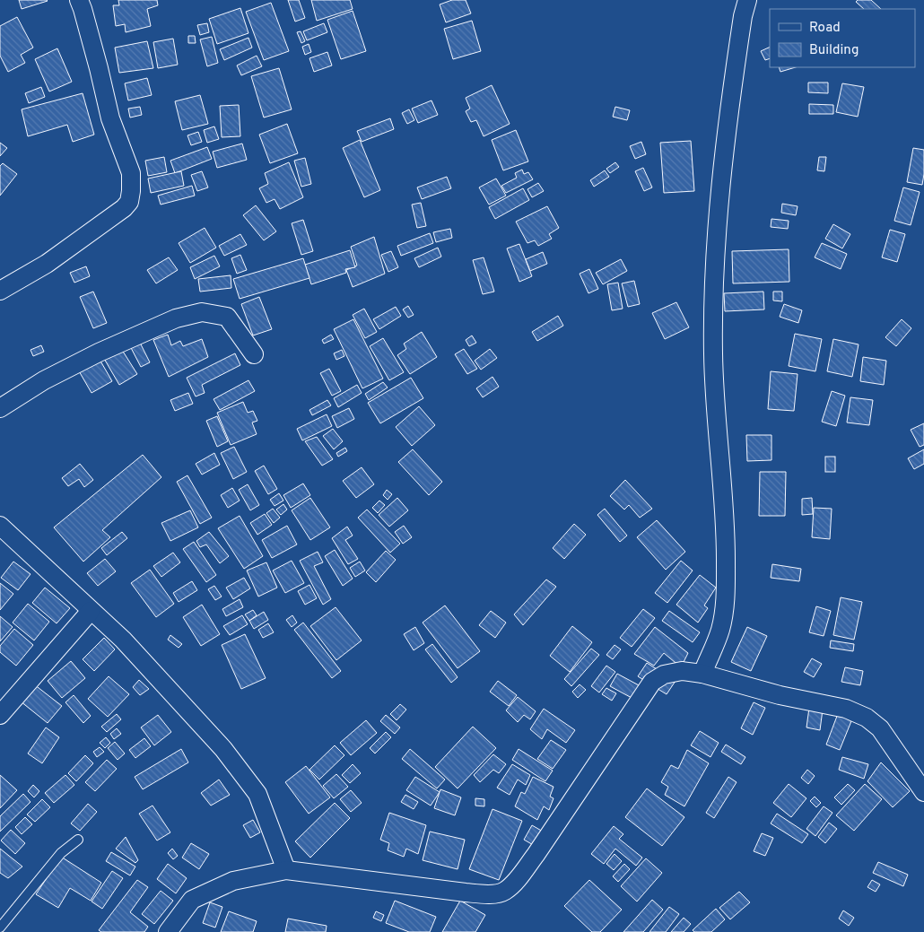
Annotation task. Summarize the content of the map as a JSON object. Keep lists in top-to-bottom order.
{
  "legend": ["Road", "Building"]
}
